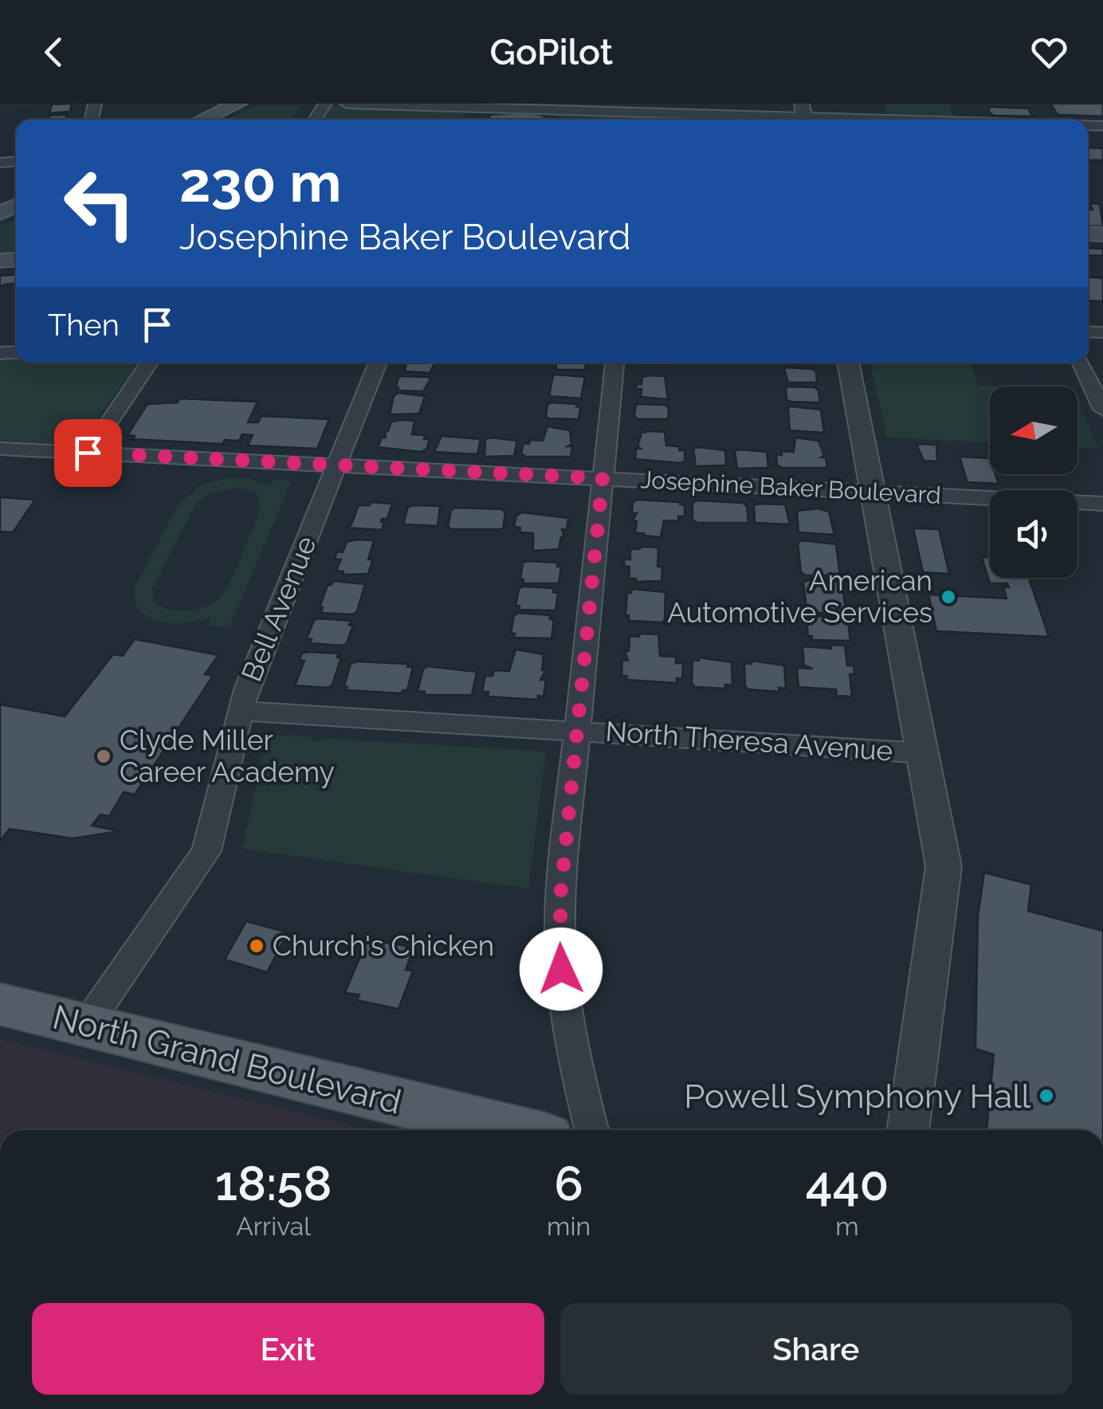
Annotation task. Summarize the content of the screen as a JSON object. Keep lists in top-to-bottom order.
{
  "streets": {
    "main road": ["North Grand Boulevard"],
    "street": ["Josephine Baker Boulevard", "Bell Avenue", "North Theresa Avenue"]
  },
  "crossings": [
    ["Josephine Baker Boulevard", "Bell Avenue"],
    ["Bell Avenue", "North Theresa Avenue"],
    ["Bell Avenue", "North Grand Boulevard"]
  ],
  "places": [
    "American Automotive Services",
    "Clyde Miller Career Academy",
    "Church's Chicken",
    "Powell Symphony Hall"
  ],
  "north": "left",
  "page": {
    "header": "GoPilot",
    "turn": ["230 m", "Josephine Baker Boulevard"],
    "then": "Then",
    "eta": [
      "18:58",
      "Arrival",
      "6",
      "min",
      "440",
      "m"
    ],
    "buttons": ["Exit", "Share"]
  }
}
